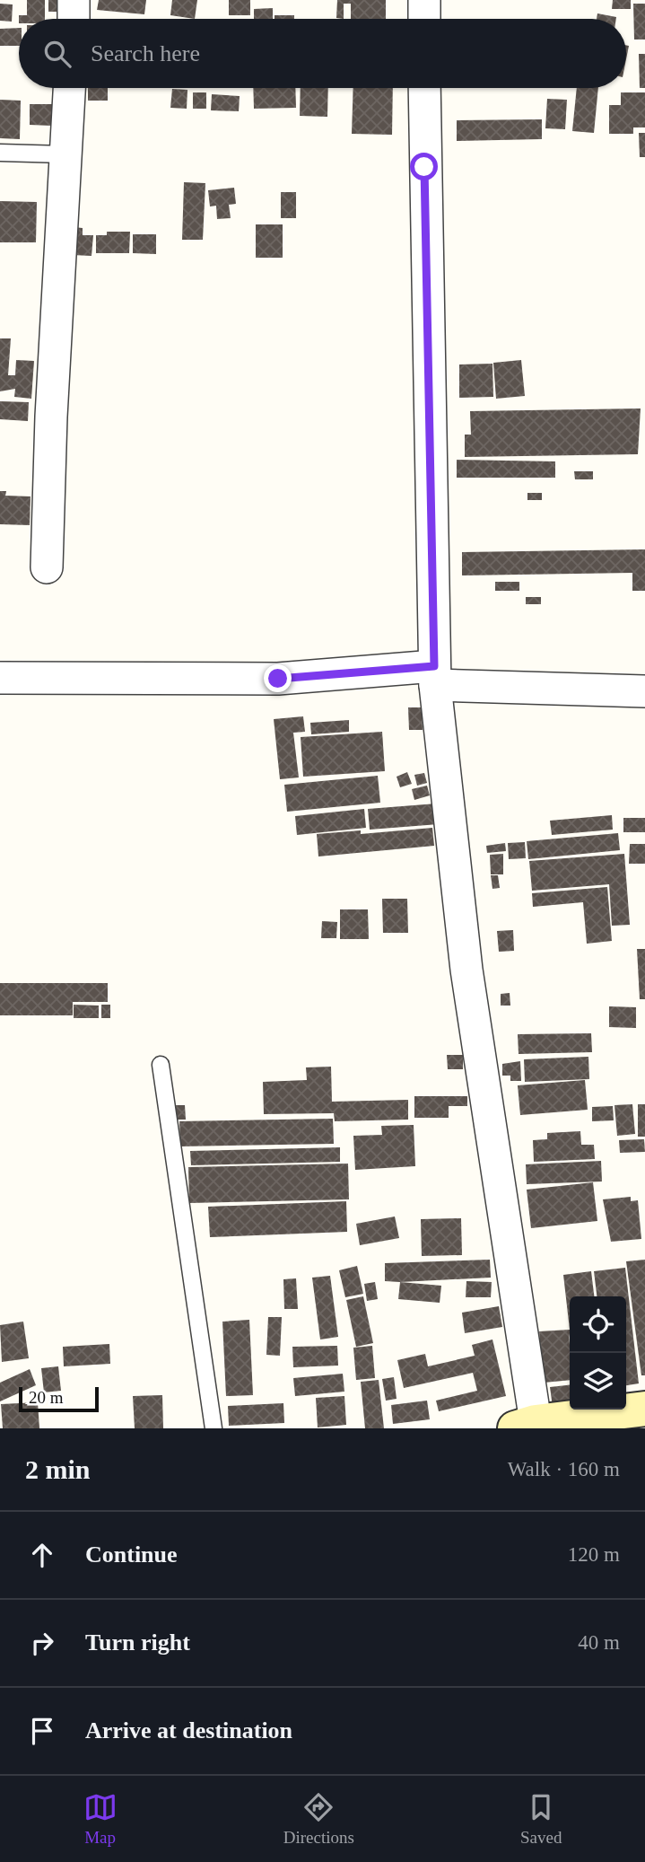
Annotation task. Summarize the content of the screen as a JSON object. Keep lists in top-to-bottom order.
{
  "scale_bar": "20 m",
  "page": {
    "search": "Search here",
    "scale": "20 m",
    "heading": ["2 min", "Walk · 160 m"],
    "list": [
      ["Continue", "120 m"],
      ["Turn right", "40 m"],
      "Arrive at destination"
    ],
    "nav": ["Map", "Directions", "Saved"]
  }
}
